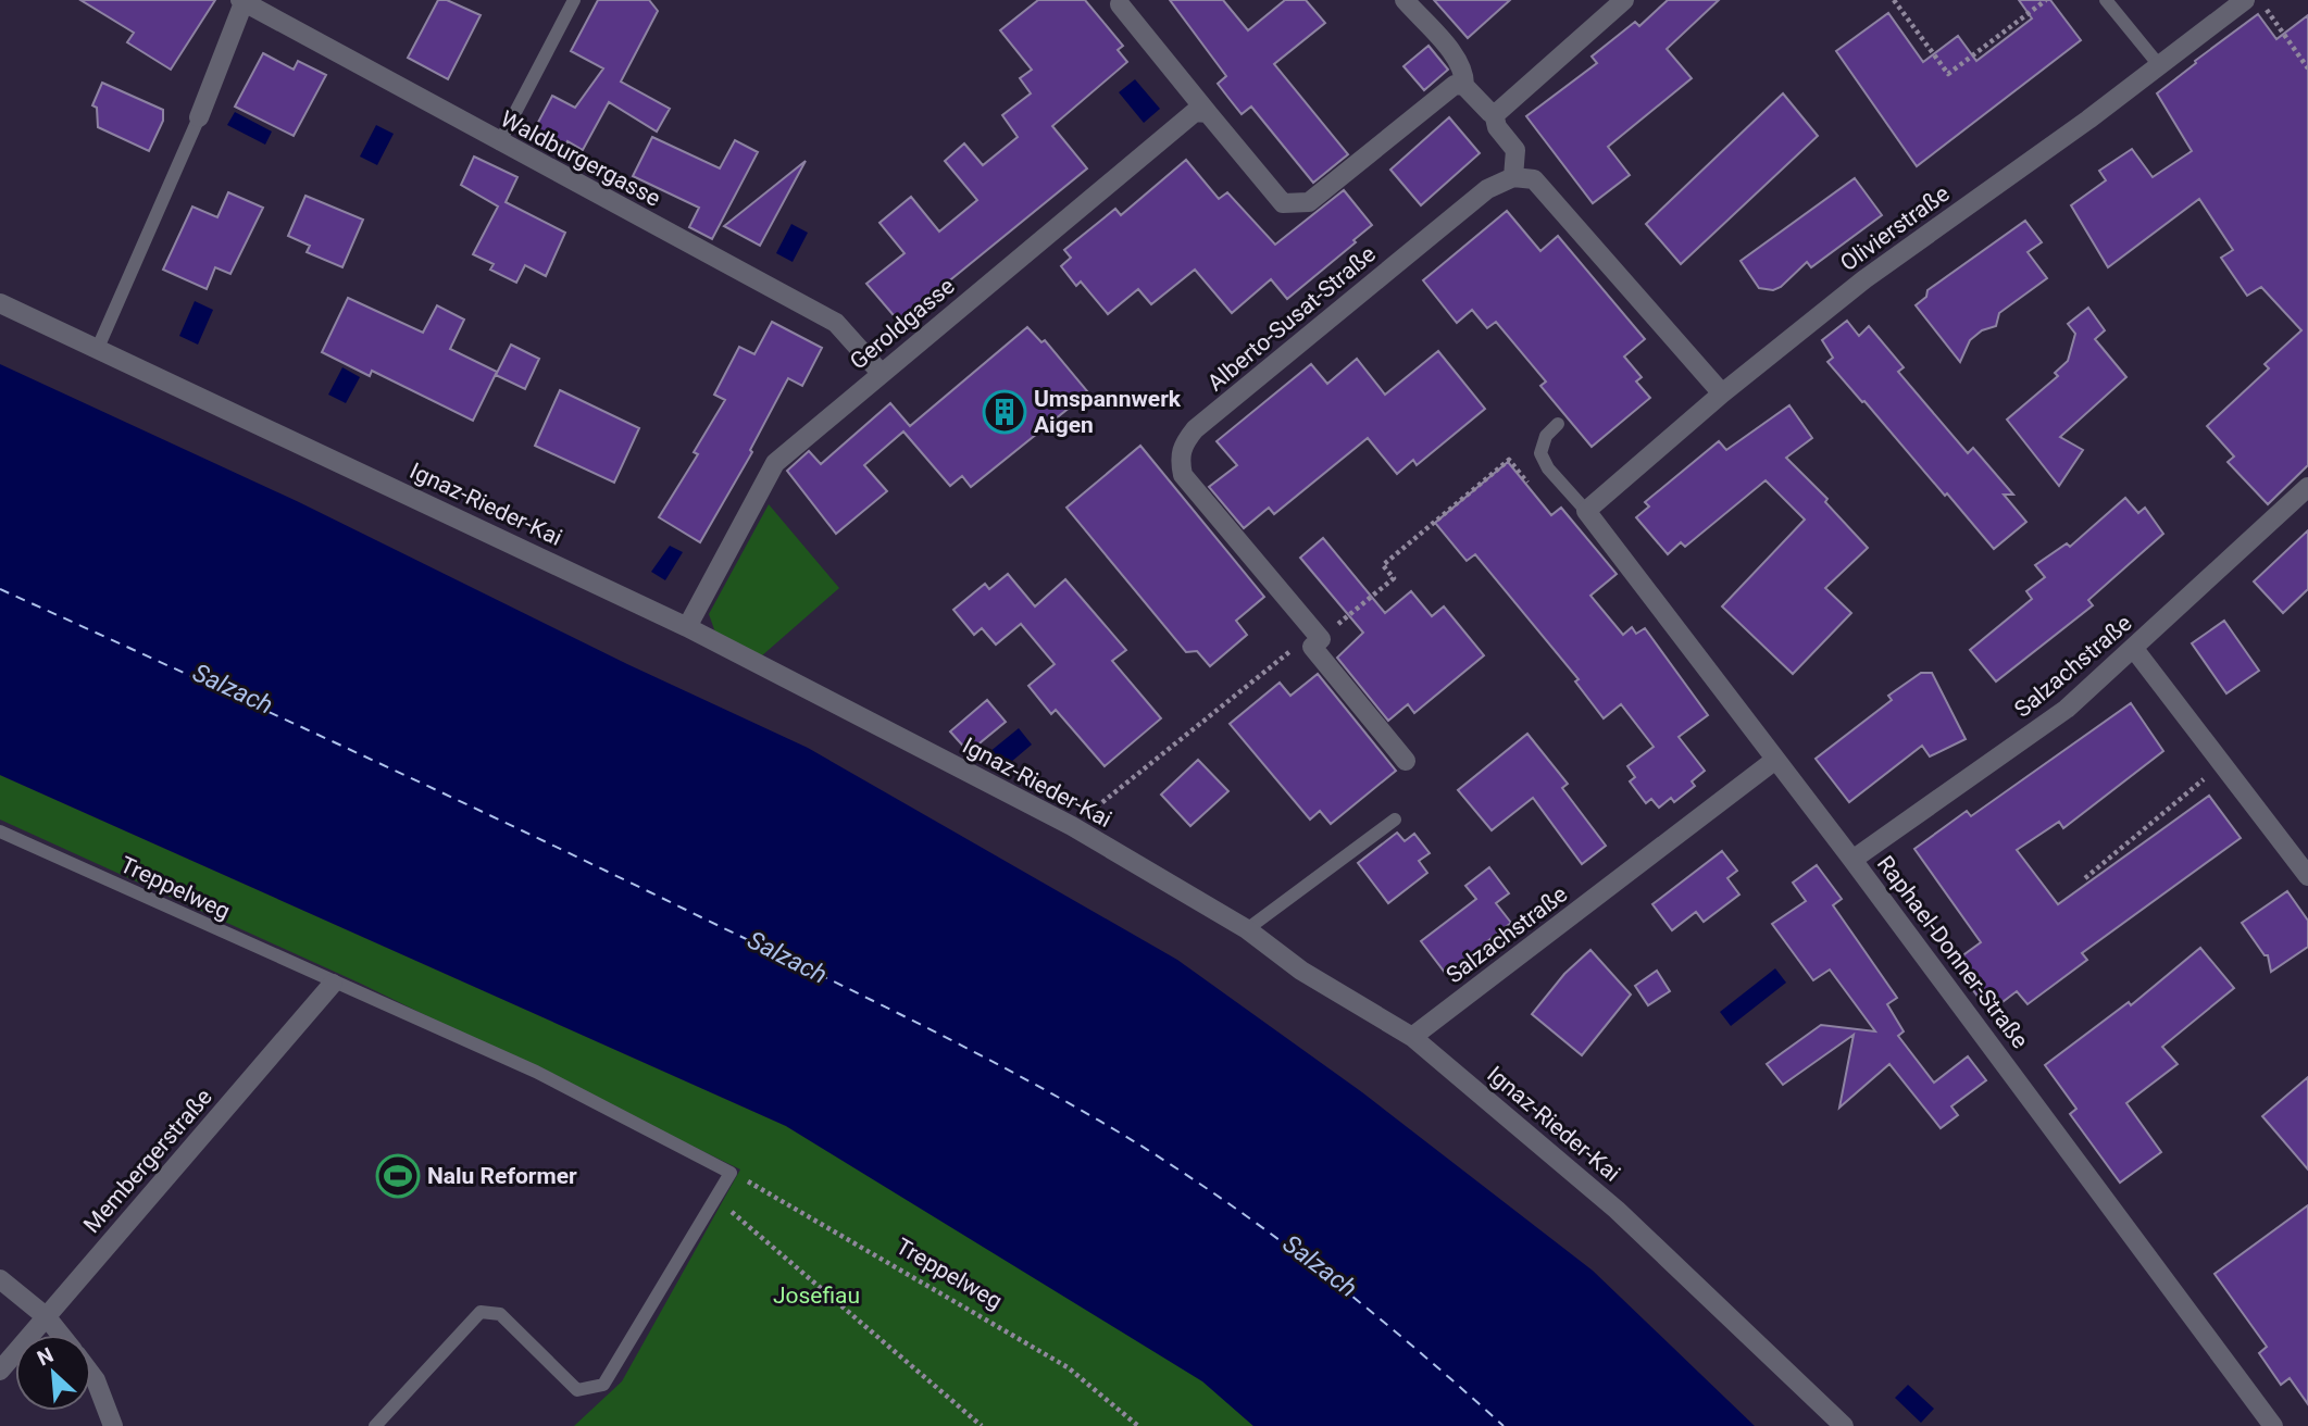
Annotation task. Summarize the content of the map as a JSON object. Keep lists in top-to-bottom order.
{
  "streets": {
    "street": [
      "Waldburgergasse",
      "Olivierstraße",
      "Alberto-Susat-Straße",
      "Geroldgasse",
      "Ignaz-Rieder-Kai",
      "Salzachstraße",
      "Raphael-Donner-Straße",
      "Membergerstraße"
    ],
    "lane": ["Treppelweg"]
  },
  "crossings": [
    ["Waldburgergasse", "Geroldgasse"],
    ["Olivierstraße", "Raphael-Donner-Straße"],
    ["Geroldgasse", "Ignaz-Rieder-Kai"],
    ["Ignaz-Rieder-Kai", "Salzachstraße"],
    ["Salzachstraße", "Raphael-Donner-Straße"],
    ["Treppelweg", "Membergerstraße"]
  ],
  "water": ["Salzach"],
  "parks": ["Josefiau"],
  "places": {
    "building": ["Umspannwerk Aigen"],
    "sports": ["Nalu Reformer"]
  },
  "north": "top left"
}
